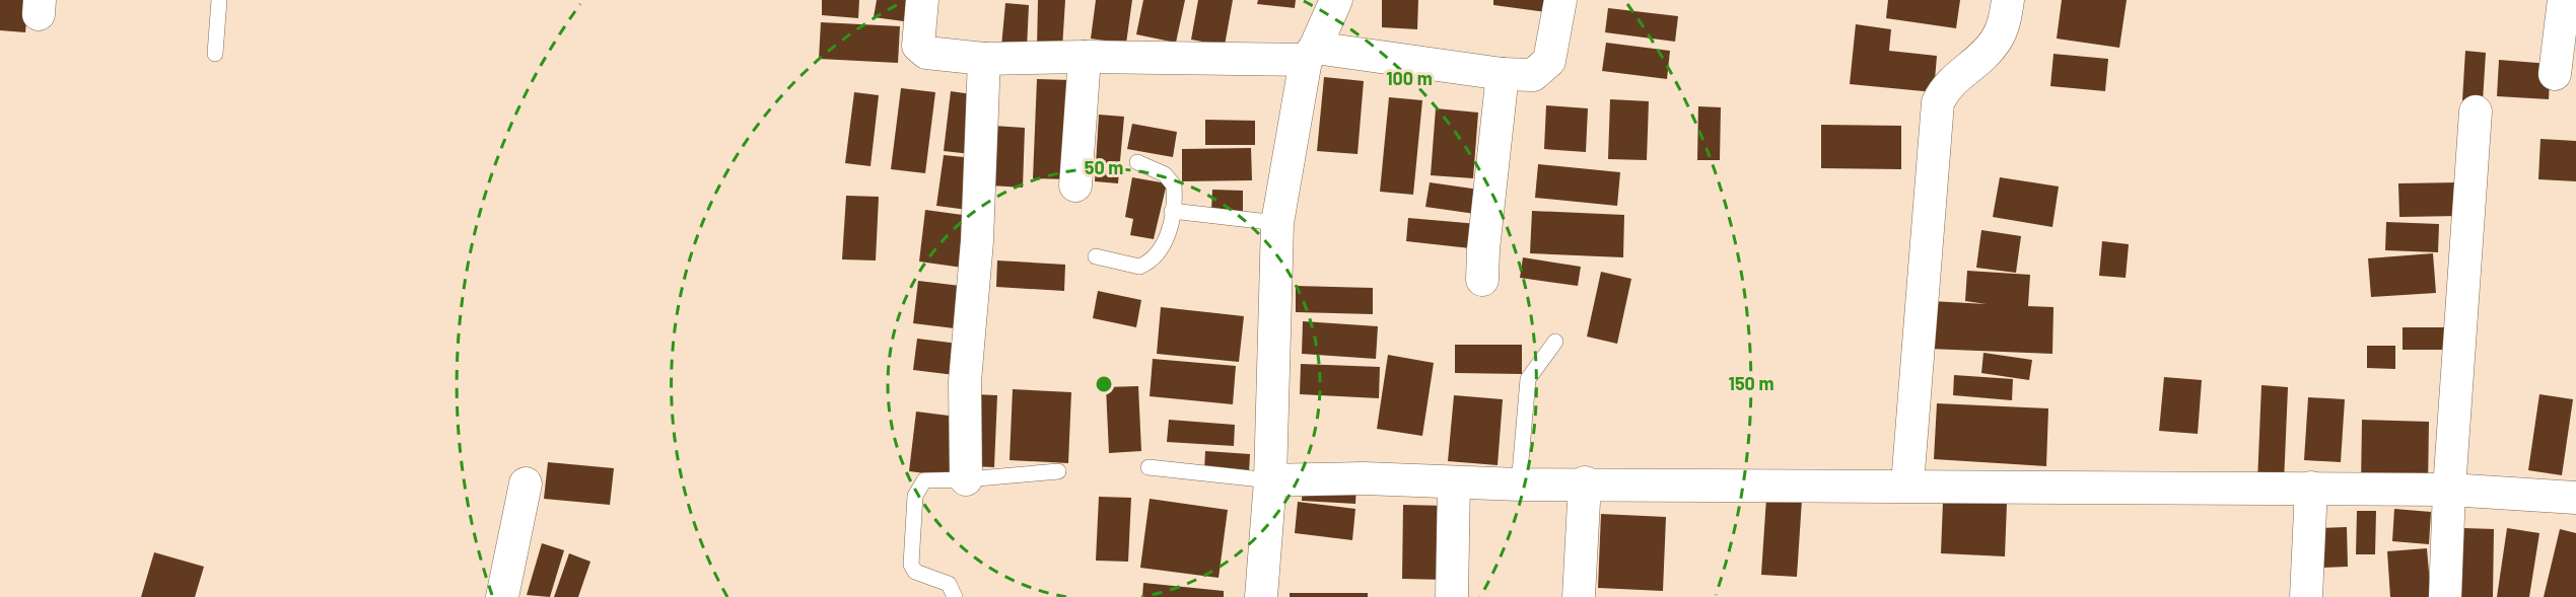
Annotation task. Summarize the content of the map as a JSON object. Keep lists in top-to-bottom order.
{
  "rings": ["100 m", "50 m", "150 m"]
}
